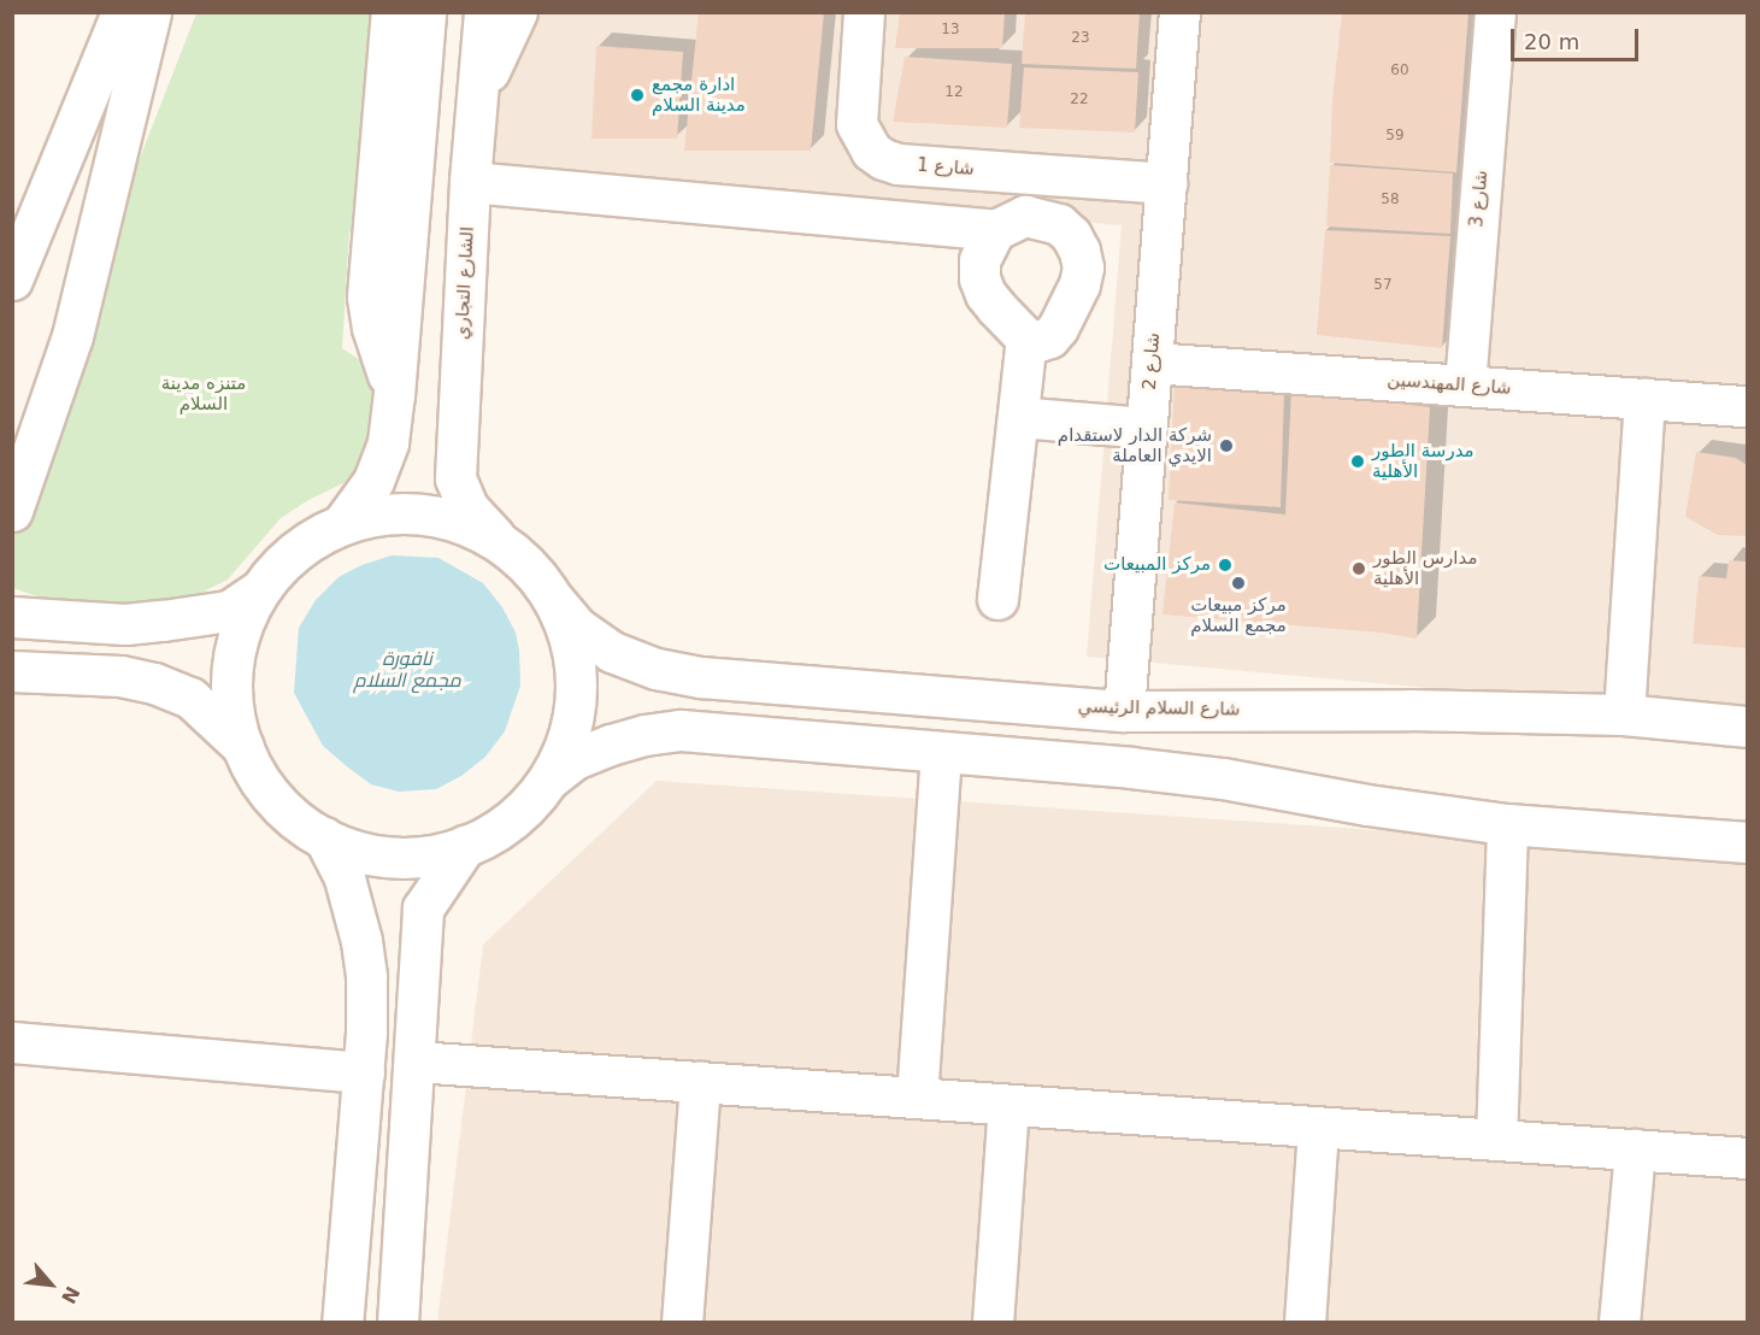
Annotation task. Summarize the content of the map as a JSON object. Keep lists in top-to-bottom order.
{
  "streets": {
    "street": [
      "شارع 1",
      "شارع 3",
      "الشارع التجاري",
      "شارع 2",
      "شارع المهندسين",
      "شارع السلام الرئيسي"
    ]
  },
  "crossings": [
    ["شارع 1", "شارع 2"],
    ["شارع 3", "شارع المهندسين"],
    ["شارع 2", "شارع المهندسين"],
    ["شارع 2", "شارع السلام الرئيسي"]
  ],
  "water": ["نافورة مجمع السلام"],
  "parks": ["متنزه مدينة السلام"],
  "places": [
    "ادارة مجمع مدينة السلام",
    "شركة الدار لاستقدام الايدي العاملة",
    "مدرسة الطور الأهلية",
    "مركز المبيعات",
    "مدارس الطور الأهلية",
    "مركز مبيعات مجمع السلام"
  ],
  "house_numbers": [
    "13",
    "23",
    "60",
    "12",
    "22",
    "59",
    "58",
    "57"
  ],
  "scale_bar": "20 m",
  "north": "bottom right"
}
